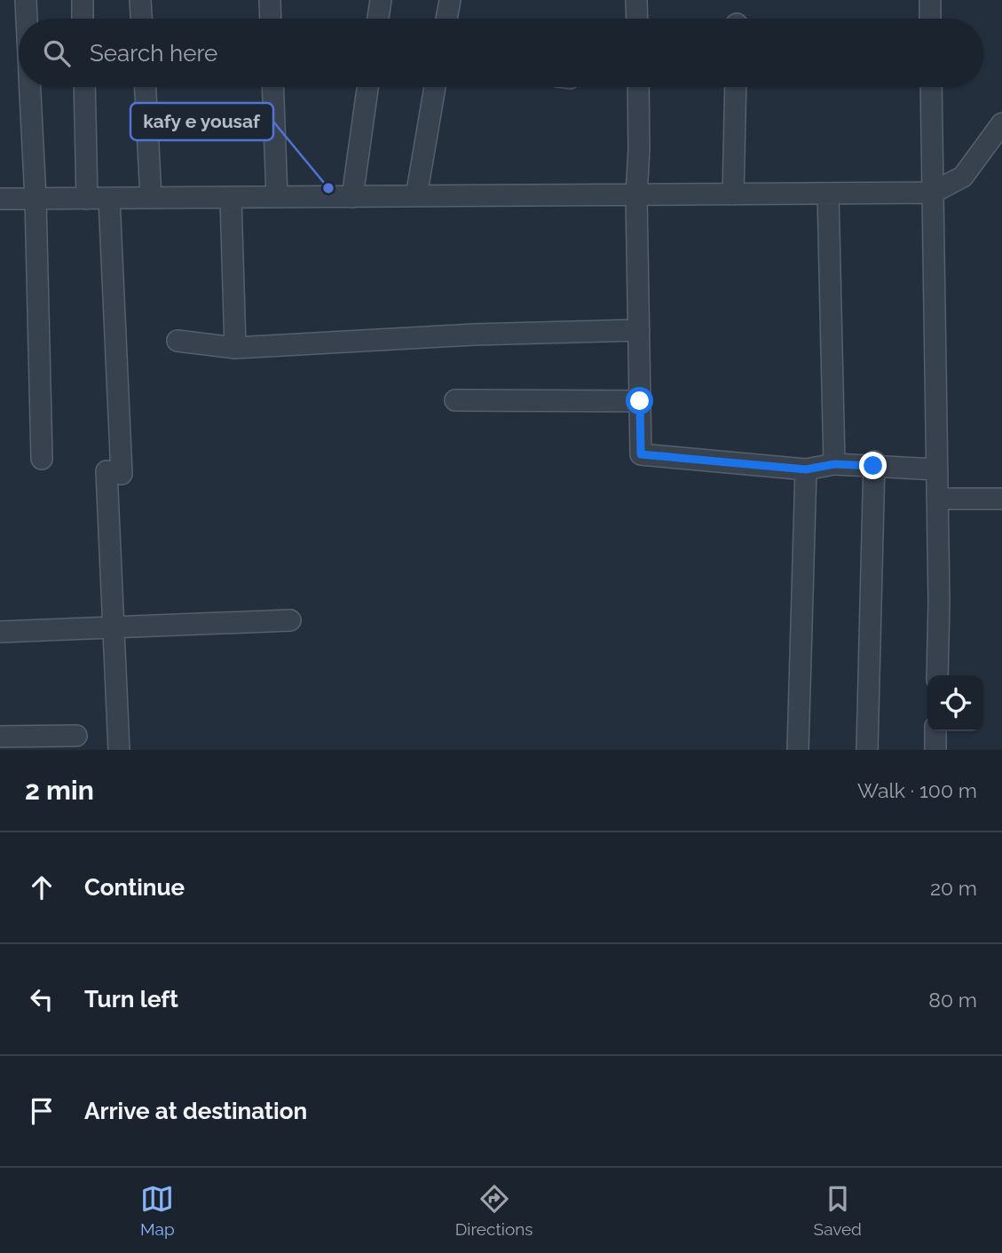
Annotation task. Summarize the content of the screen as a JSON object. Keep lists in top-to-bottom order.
{
  "places": ["kafy e yousaf"],
  "page": {
    "search": "Search here",
    "heading": ["2 min", "Walk · 100 m"],
    "list": [
      ["Continue", "20 m"],
      ["Turn left", "80 m"],
      "Arrive at destination"
    ],
    "nav": ["Map", "Directions", "Saved"]
  }
}
